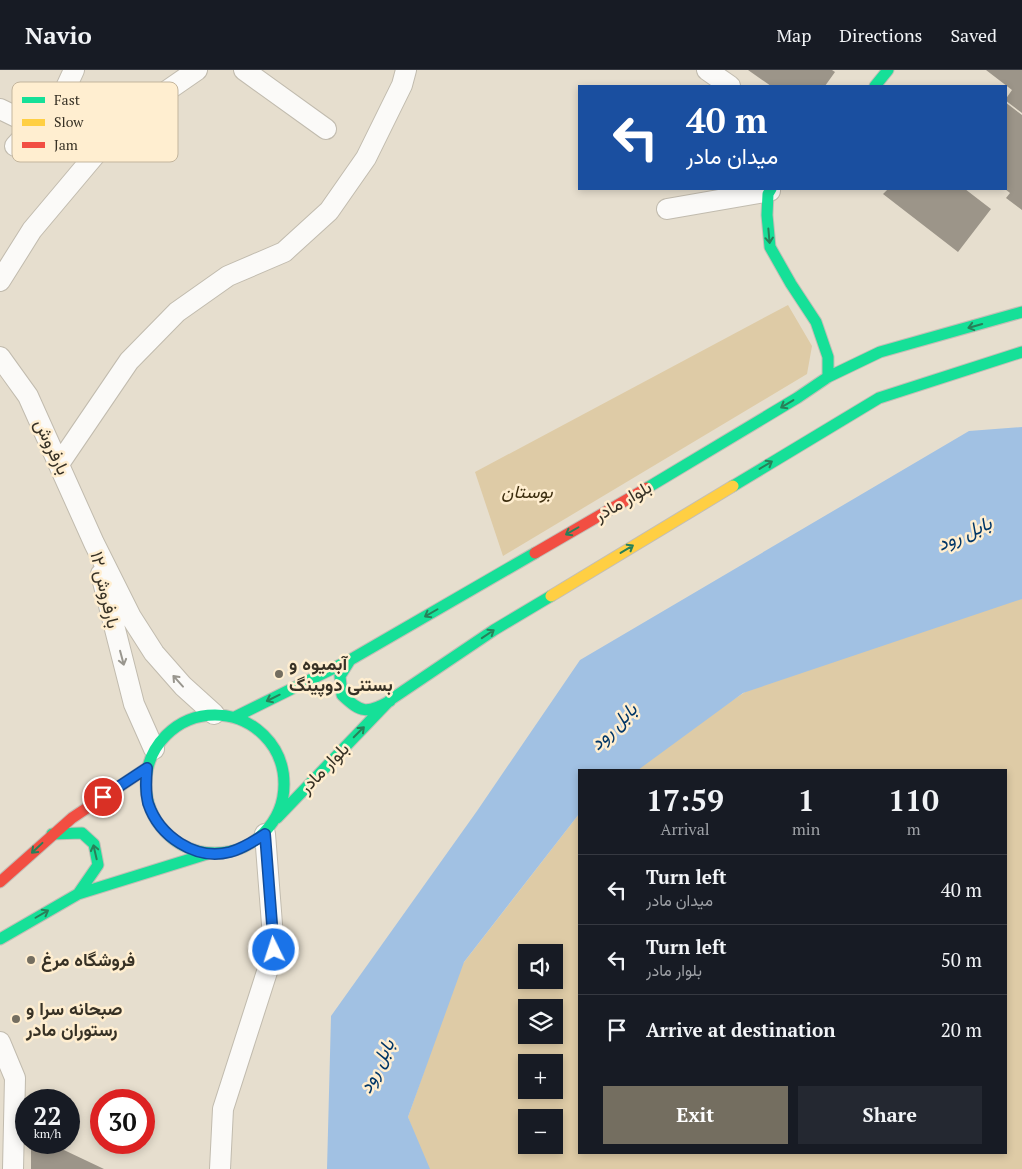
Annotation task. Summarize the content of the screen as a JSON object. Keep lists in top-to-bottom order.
{
  "streets": {
    "main road": ["بلوار مادر"],
    "street": ["بارفروش", "بارفروش ۱۲"]
  },
  "crossings": [
    ["بارفروش", "بارفروش ۱۲"],
    ["بلوار مادر", "بارفروش ۱۲"]
  ],
  "water": ["بابل رود"],
  "parks": ["بوستان"],
  "places": ["آبمیوه و بستنی دوپینگ", "فروشگاه مرغ", "صبحانه سرا و رستوران مادر"],
  "legend": ["Fast", "Slow", "Jam"],
  "page": {
    "header": "Navio",
    "nav": ["Map", "Directions", "Saved"],
    "turn": ["40 m", "میدان مادر"],
    "eta": [
      "17:59",
      "Arrival",
      "1",
      "min",
      "110",
      "m"
    ],
    "list": [
      {
        "name": "Turn left",
        "note": "میدان مادر",
        "value": "40 m"
      },
      {
        "name": "Turn left",
        "note": "بلوار مادر",
        "value": "50 m"
      },
      {
        "name": "Arrive at destination",
        "value": "20 m"
      }
    ],
    "map_buttons": ["+", "−"],
    "buttons": ["Exit", "Share"],
    "speed": "22 km/h",
    "limit": "30"
  }
}
